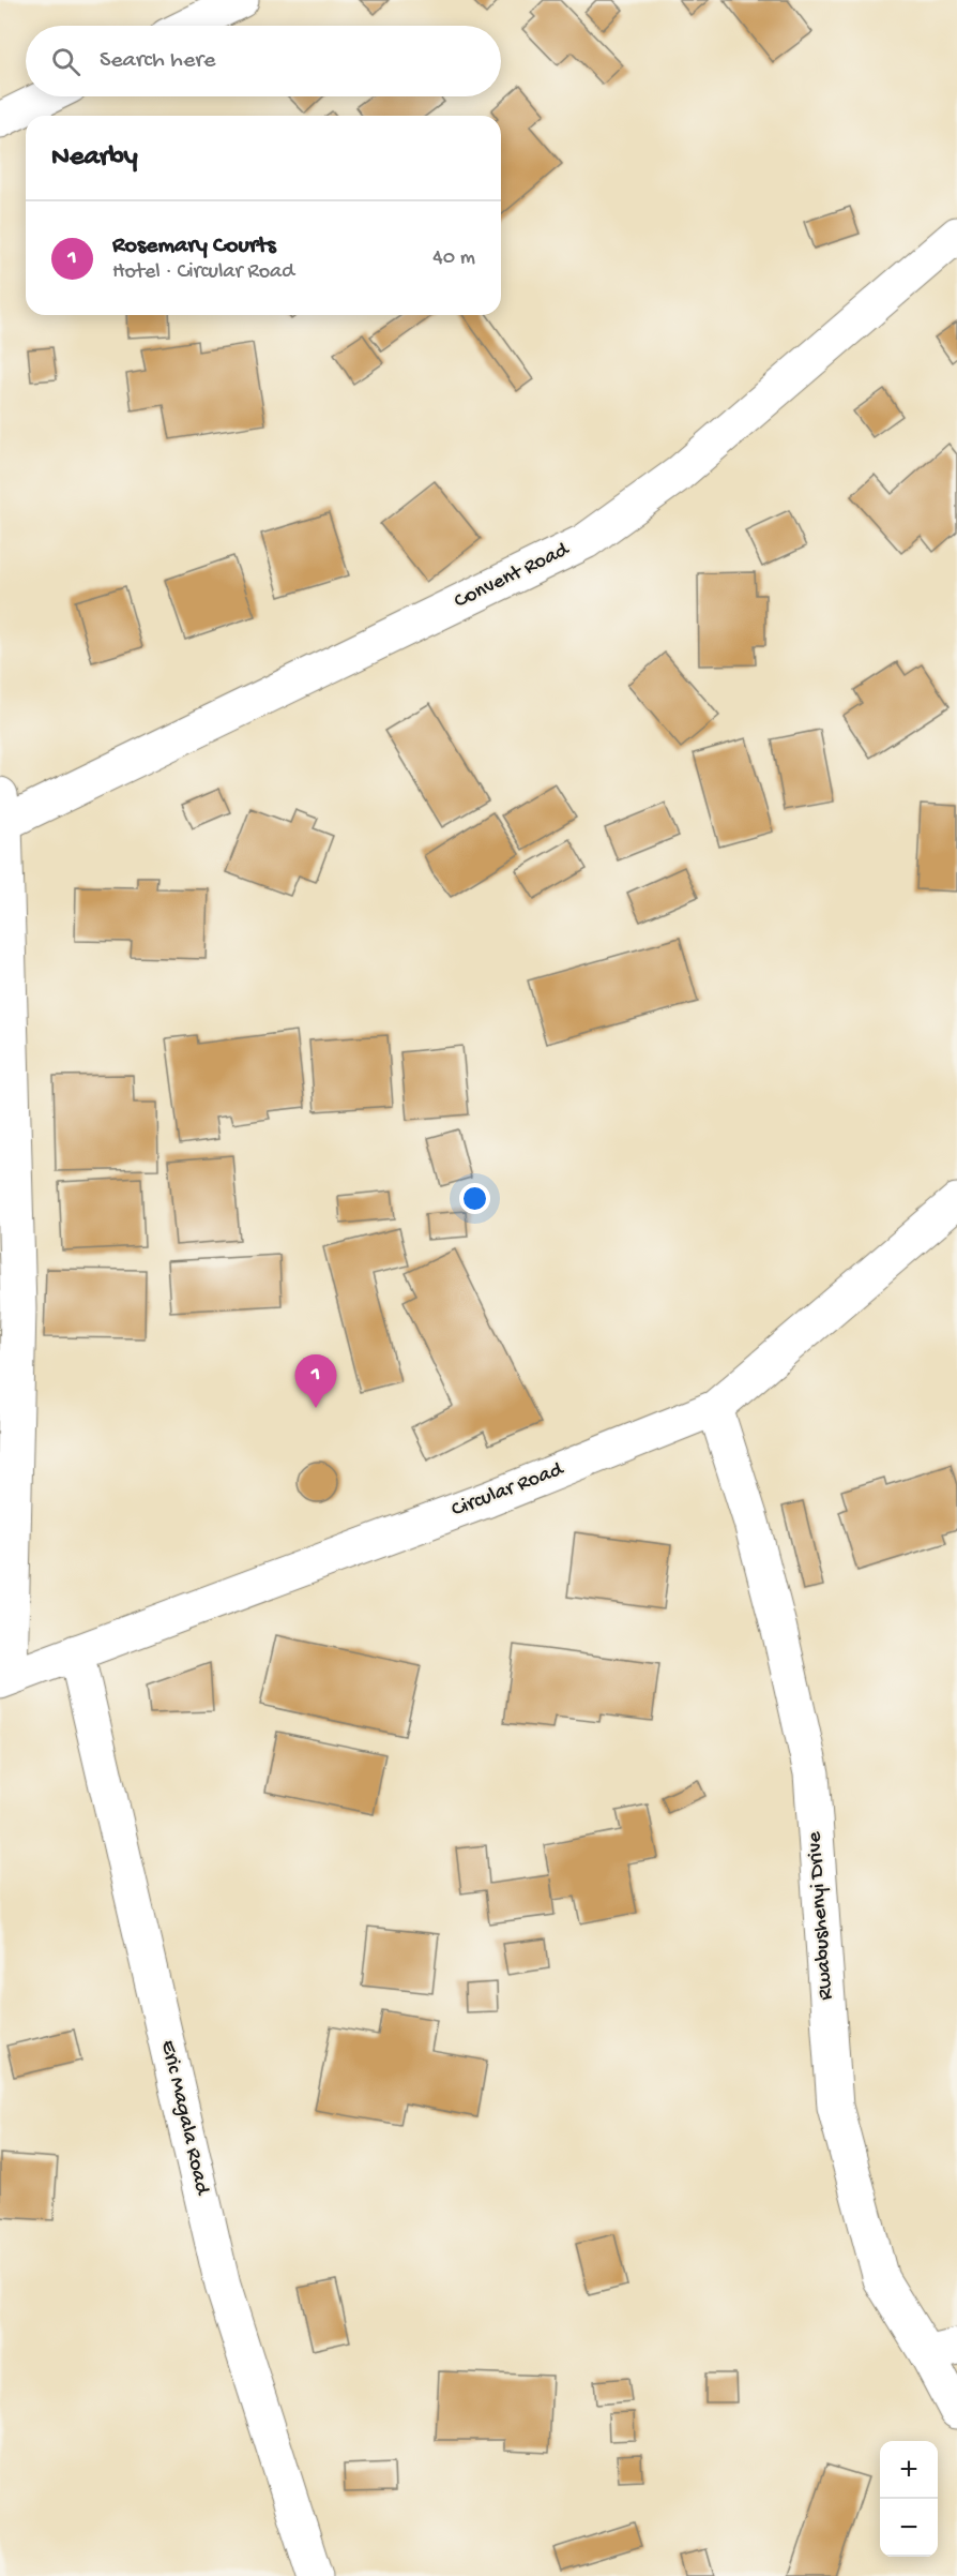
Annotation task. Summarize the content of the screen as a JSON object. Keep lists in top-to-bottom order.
{
  "streets": {
    "street": [
      "Convent Road",
      "Circular Road",
      "Rwabushenyi Drive",
      "Eric Magala Road"
    ]
  },
  "crossings": [
    ["Circular Road", "Rwabushenyi Drive"],
    ["Circular Road", "Eric Magala Road"]
  ],
  "page": {
    "search": "Search here",
    "heading": "Nearby",
    "list": [
      {
        "mark": "1",
        "name": "Rosemary Courts",
        "note": "Hotel · Circular Road",
        "value": "40 m"
      }
    ],
    "pins": "1",
    "map_buttons": ["+", "−"]
  }
}
